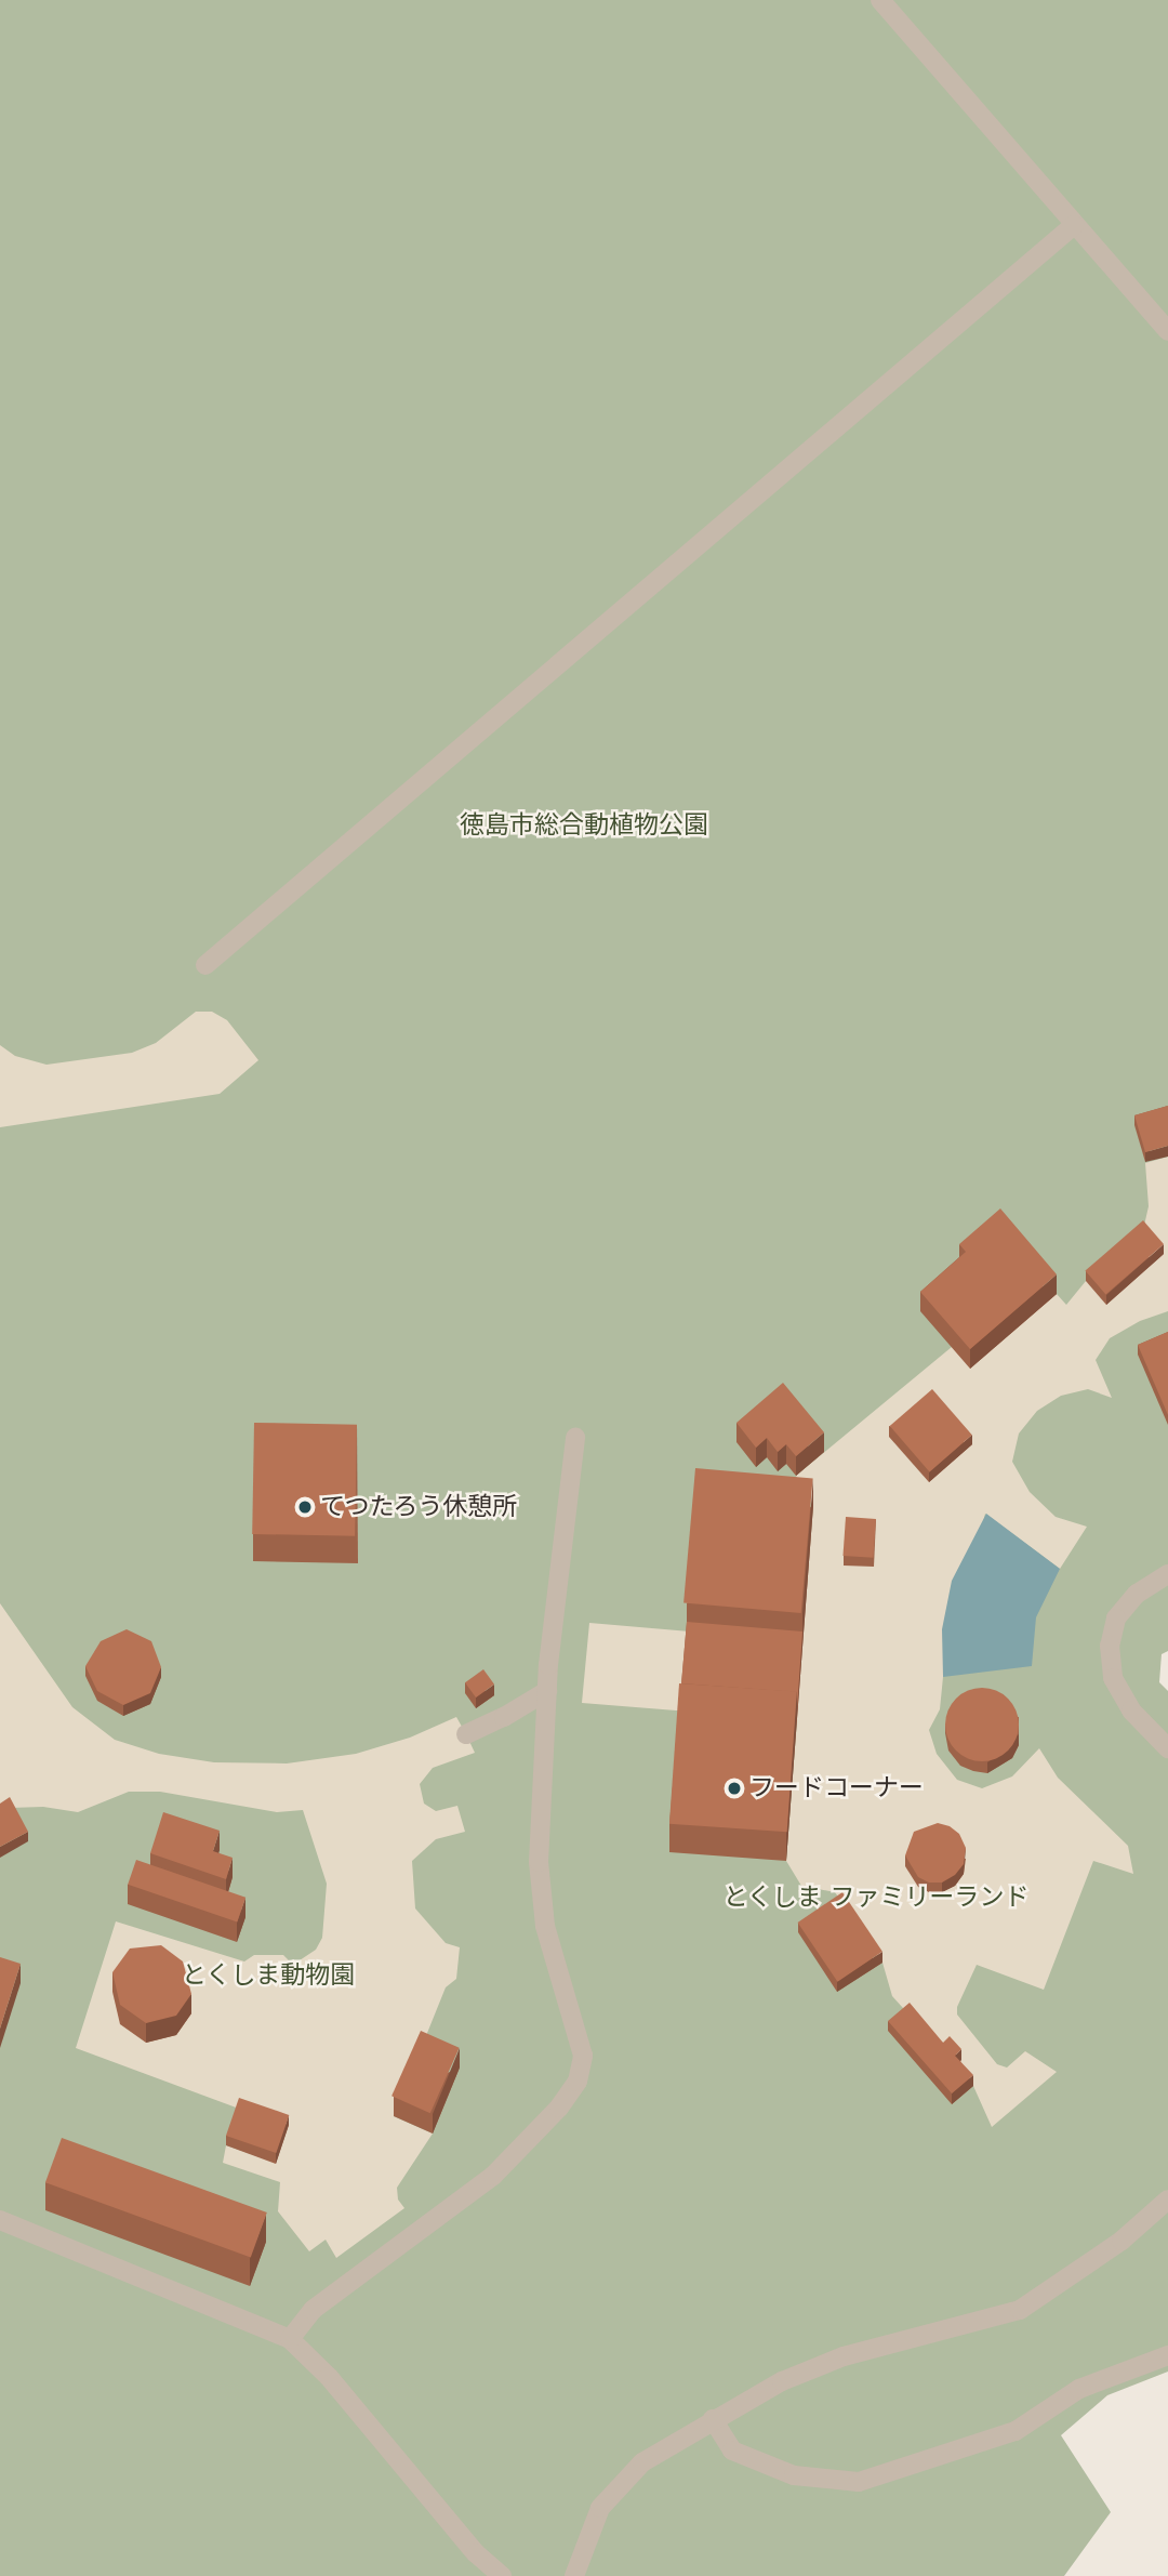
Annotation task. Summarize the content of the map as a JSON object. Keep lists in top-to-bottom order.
{
  "parks": ["徳島市総合動植物公園", "とくしま ファミリーランド", "とくしま動物園"],
  "places": ["てつたろう休憩所", "フードコーナー"]
}
